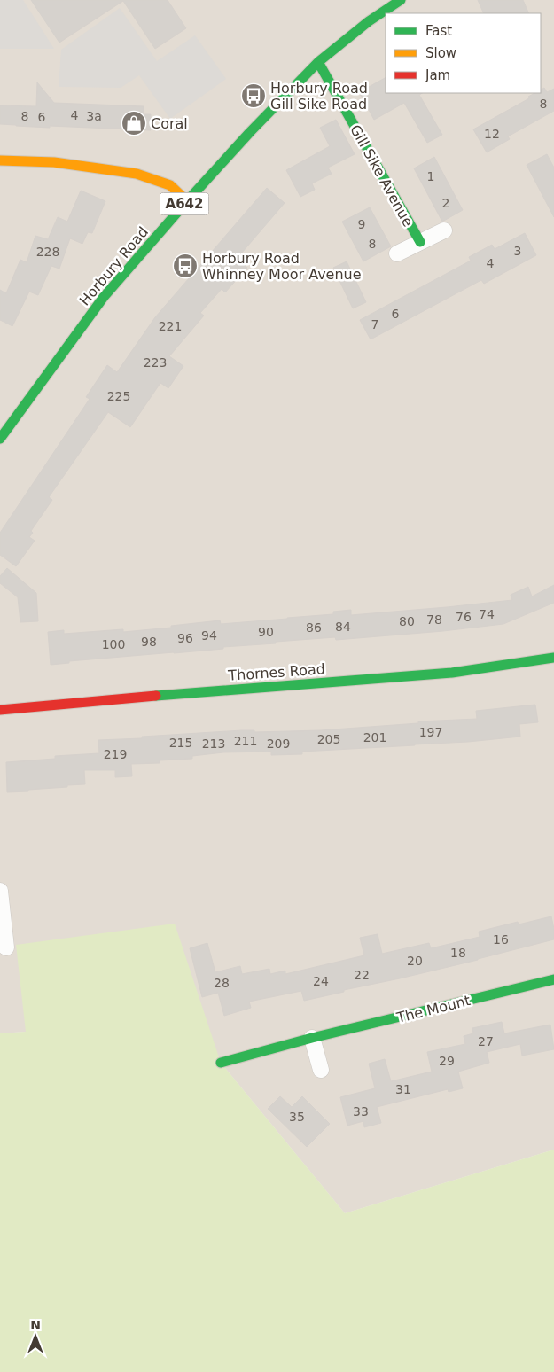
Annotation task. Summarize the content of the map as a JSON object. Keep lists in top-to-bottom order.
{
  "streets": {
    "main road": [
      "Gill Sike Avenue",
      "A642",
      "Horbury Road",
      "Thornes Road",
      "The Mount"
    ]
  },
  "crossings": [
    ["Gill Sike Avenue", "Horbury Road"]
  ],
  "places": {
    "bus stop": ["Horbury Road Gill Sike Road", "Horbury Road Whinney Moor Avenue"],
    "shop": ["Coral"]
  },
  "house_numbers": [
    "8",
    "4",
    "8",
    "3a",
    "6",
    "12",
    "1",
    "2",
    "9",
    "8",
    "3",
    "228",
    "4",
    "6",
    "7",
    "221",
    "223",
    "225",
    "74",
    "76",
    "78",
    "80",
    "84",
    "86",
    "90",
    "94",
    "96",
    "98",
    "100",
    "197",
    "201",
    "205",
    "211",
    "215",
    "213",
    "209",
    "219",
    "16",
    "18",
    "20",
    "22",
    "24",
    "28",
    "27",
    "29",
    "31",
    "33",
    "35"
  ],
  "legend": ["Fast", "Slow", "Jam"],
  "north": "top"
}
